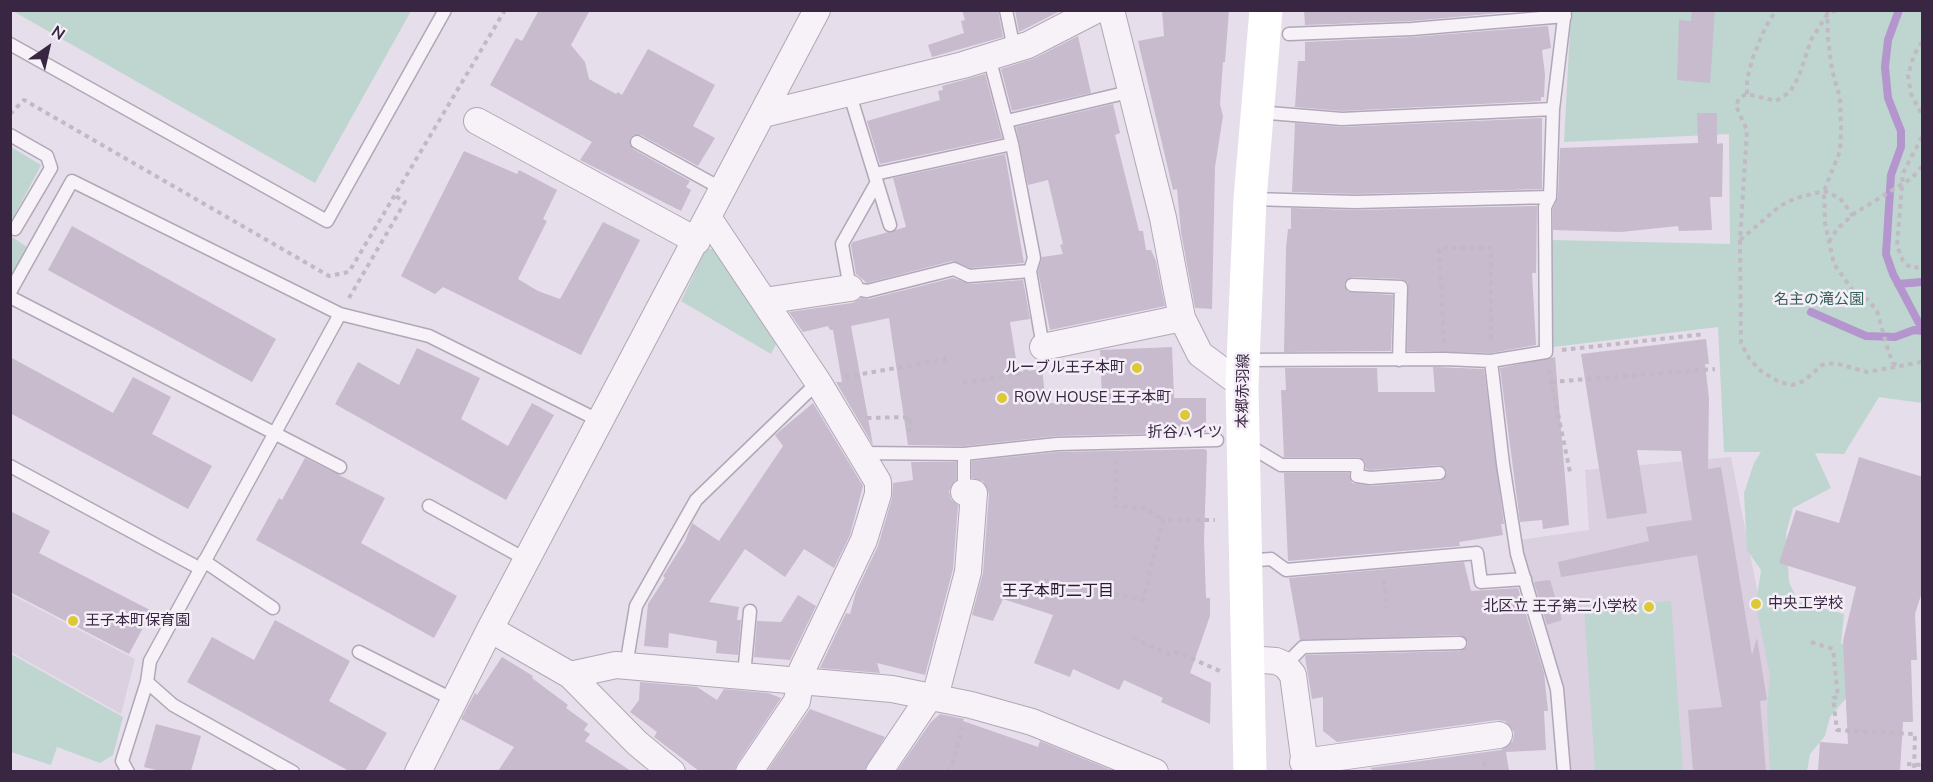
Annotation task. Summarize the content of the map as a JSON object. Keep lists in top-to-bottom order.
{
  "streets": {
    "main road": ["本郷赤羽線"]
  },
  "districts": ["王子本町二丁目"],
  "parks": ["名主の滝公園"],
  "places": [
    "ルーブル王子本町",
    "ROW HOUSE 王子本町",
    "折谷ハイツ",
    "中央工学校",
    "北区立 王子第二小学校",
    "王子本町保育園"
  ],
  "north": "top right"
}
